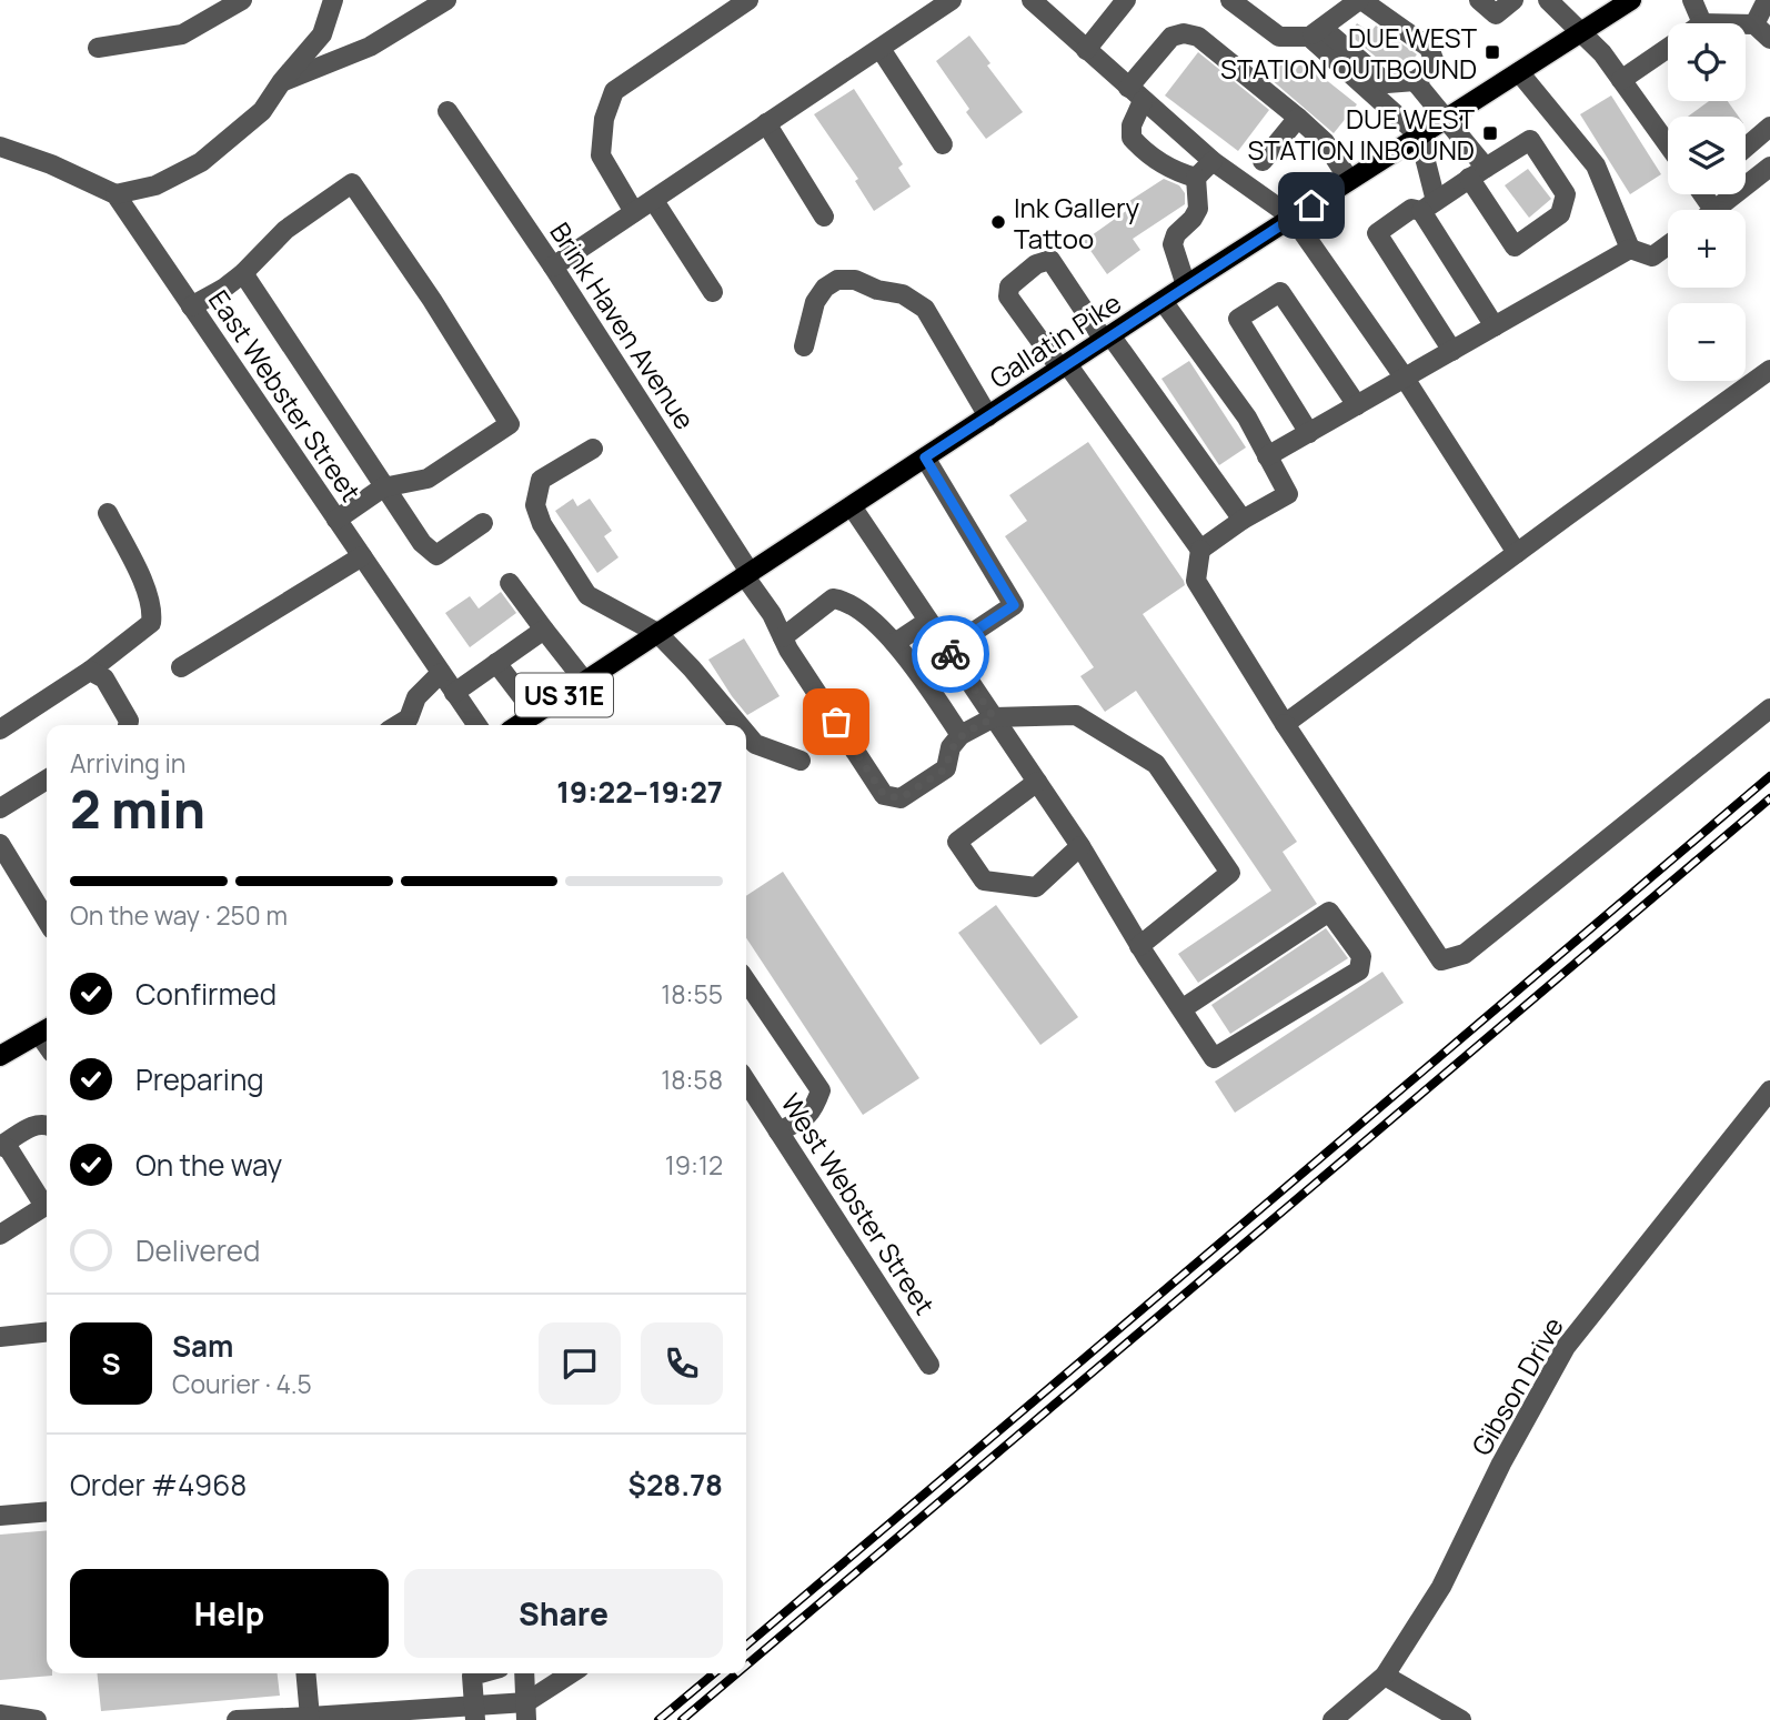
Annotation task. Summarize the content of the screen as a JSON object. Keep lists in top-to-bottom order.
{
  "streets": {
    "main road": ["Gallatin Pike", "US 31E"],
    "street": [
      "Brink Haven Avenue",
      "East Webster Street",
      "West Webster Street",
      "Gibson Drive"
    ]
  },
  "crossings": [
    ["Brink Haven Avenue", "Gallatin Pike"]
  ],
  "places": {
    "transit": ["DUE WEST STATION OUTBOUND", "DUE WEST STATION INBOUND"],
    "other": ["Ink Gallery Tattoo"]
  },
  "page": {
    "map_buttons": ["+", "−"],
    "heading": ["2 min", "Arriving in", "19:22–19:27"],
    "panel": [
      "Sam",
      "Courier · 4.5",
      "Order #4968",
      "$28.78"
    ],
    "bar": "On the way · 250 m",
    "list": [
      ["Confirmed", "18:55"],
      ["Preparing", "18:58"],
      ["On the way", "19:12"],
      "Delivered"
    ],
    "round": "S",
    "buttons": ["Help", "Share"]
  }
}
